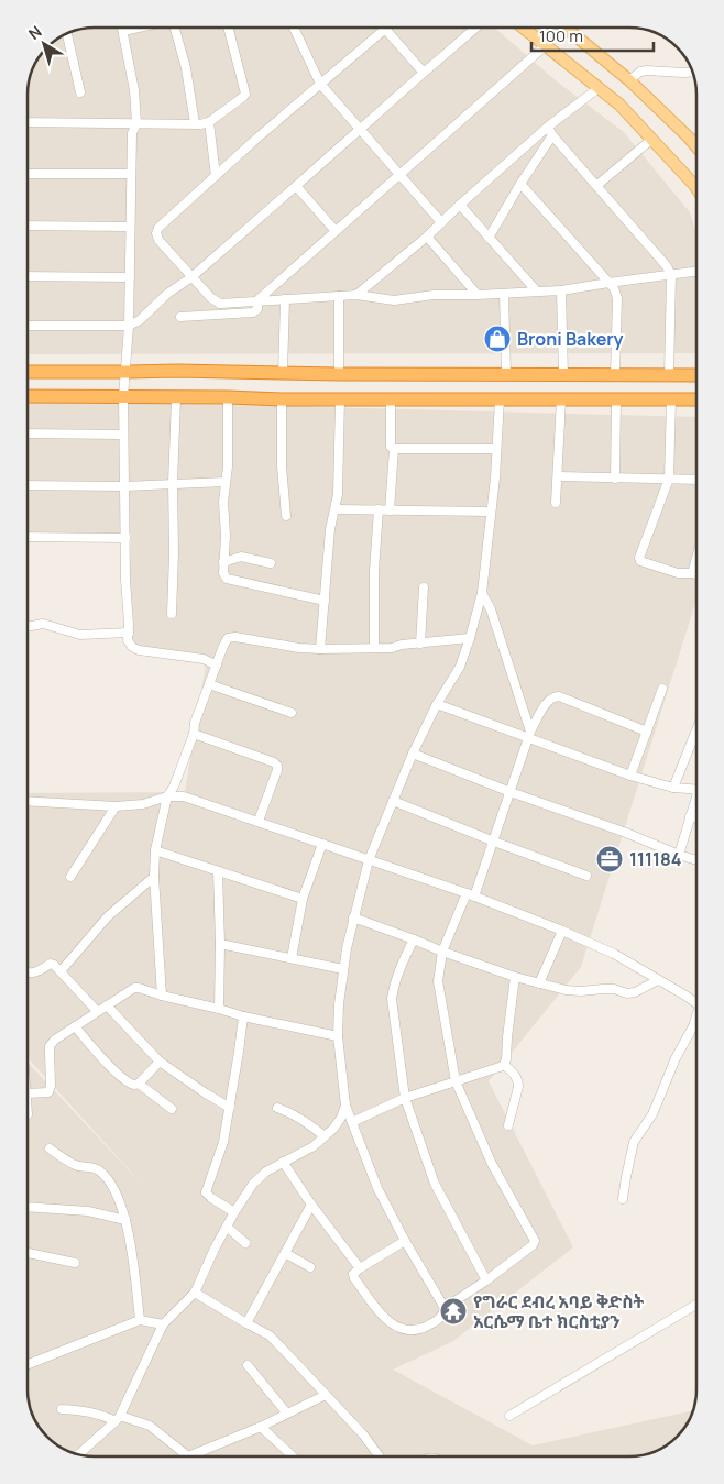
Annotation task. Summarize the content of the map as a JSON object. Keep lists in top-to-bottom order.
{
  "places": {
    "shop": ["Broni Bakery"],
    "office": ["111184"],
    "temple": ["የግራር ደብረ አባይ ቅድስት አርሴማ ቤተ ክርስቲያን"]
  },
  "scale_bar": "100 m",
  "north": "top left"
}
